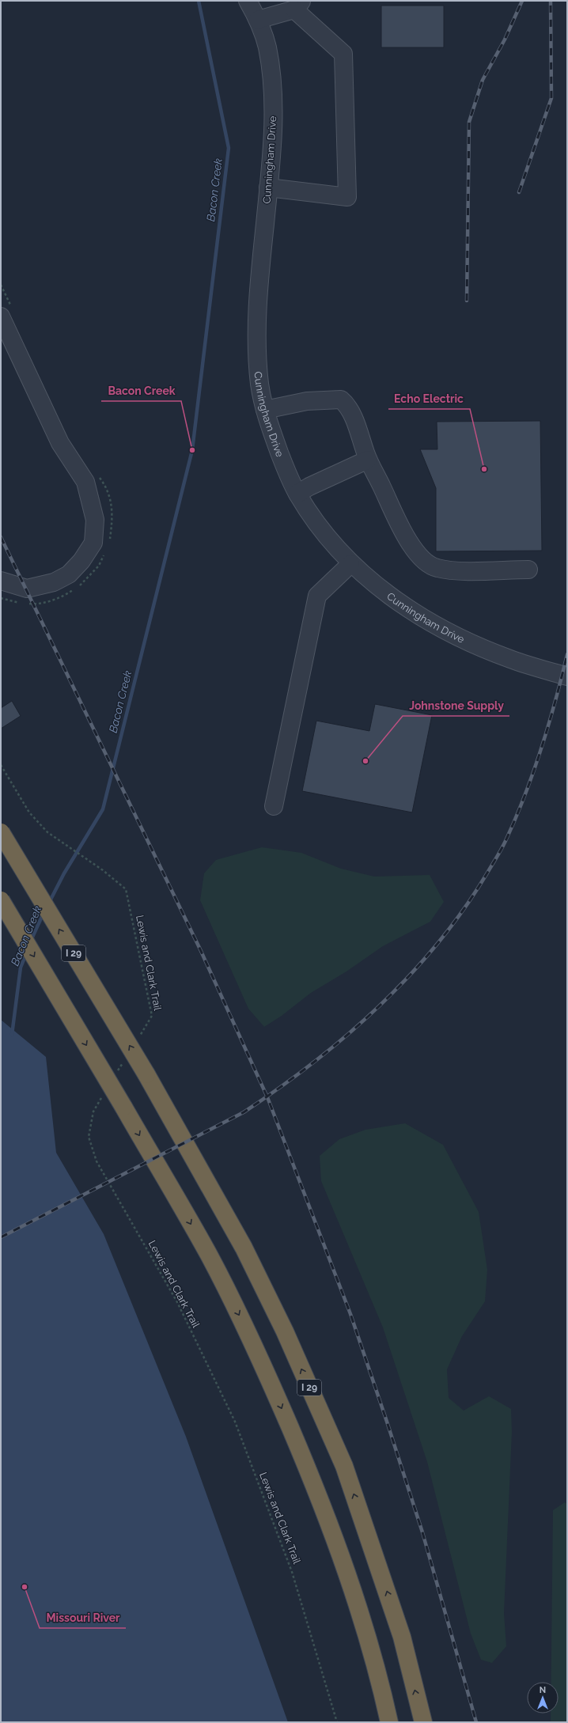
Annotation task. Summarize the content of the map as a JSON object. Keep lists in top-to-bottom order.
{
  "streets": {
    "highway": ["I 29"],
    "street": ["Cunningham Drive"],
    "path": ["Lewis and Clark Trail"]
  },
  "water": ["Bacon Creek"],
  "places": [
    "Bacon Creek",
    "Echo Electric",
    "Johnstone Supply",
    "Missouri River"
  ],
  "north": "top"
}
